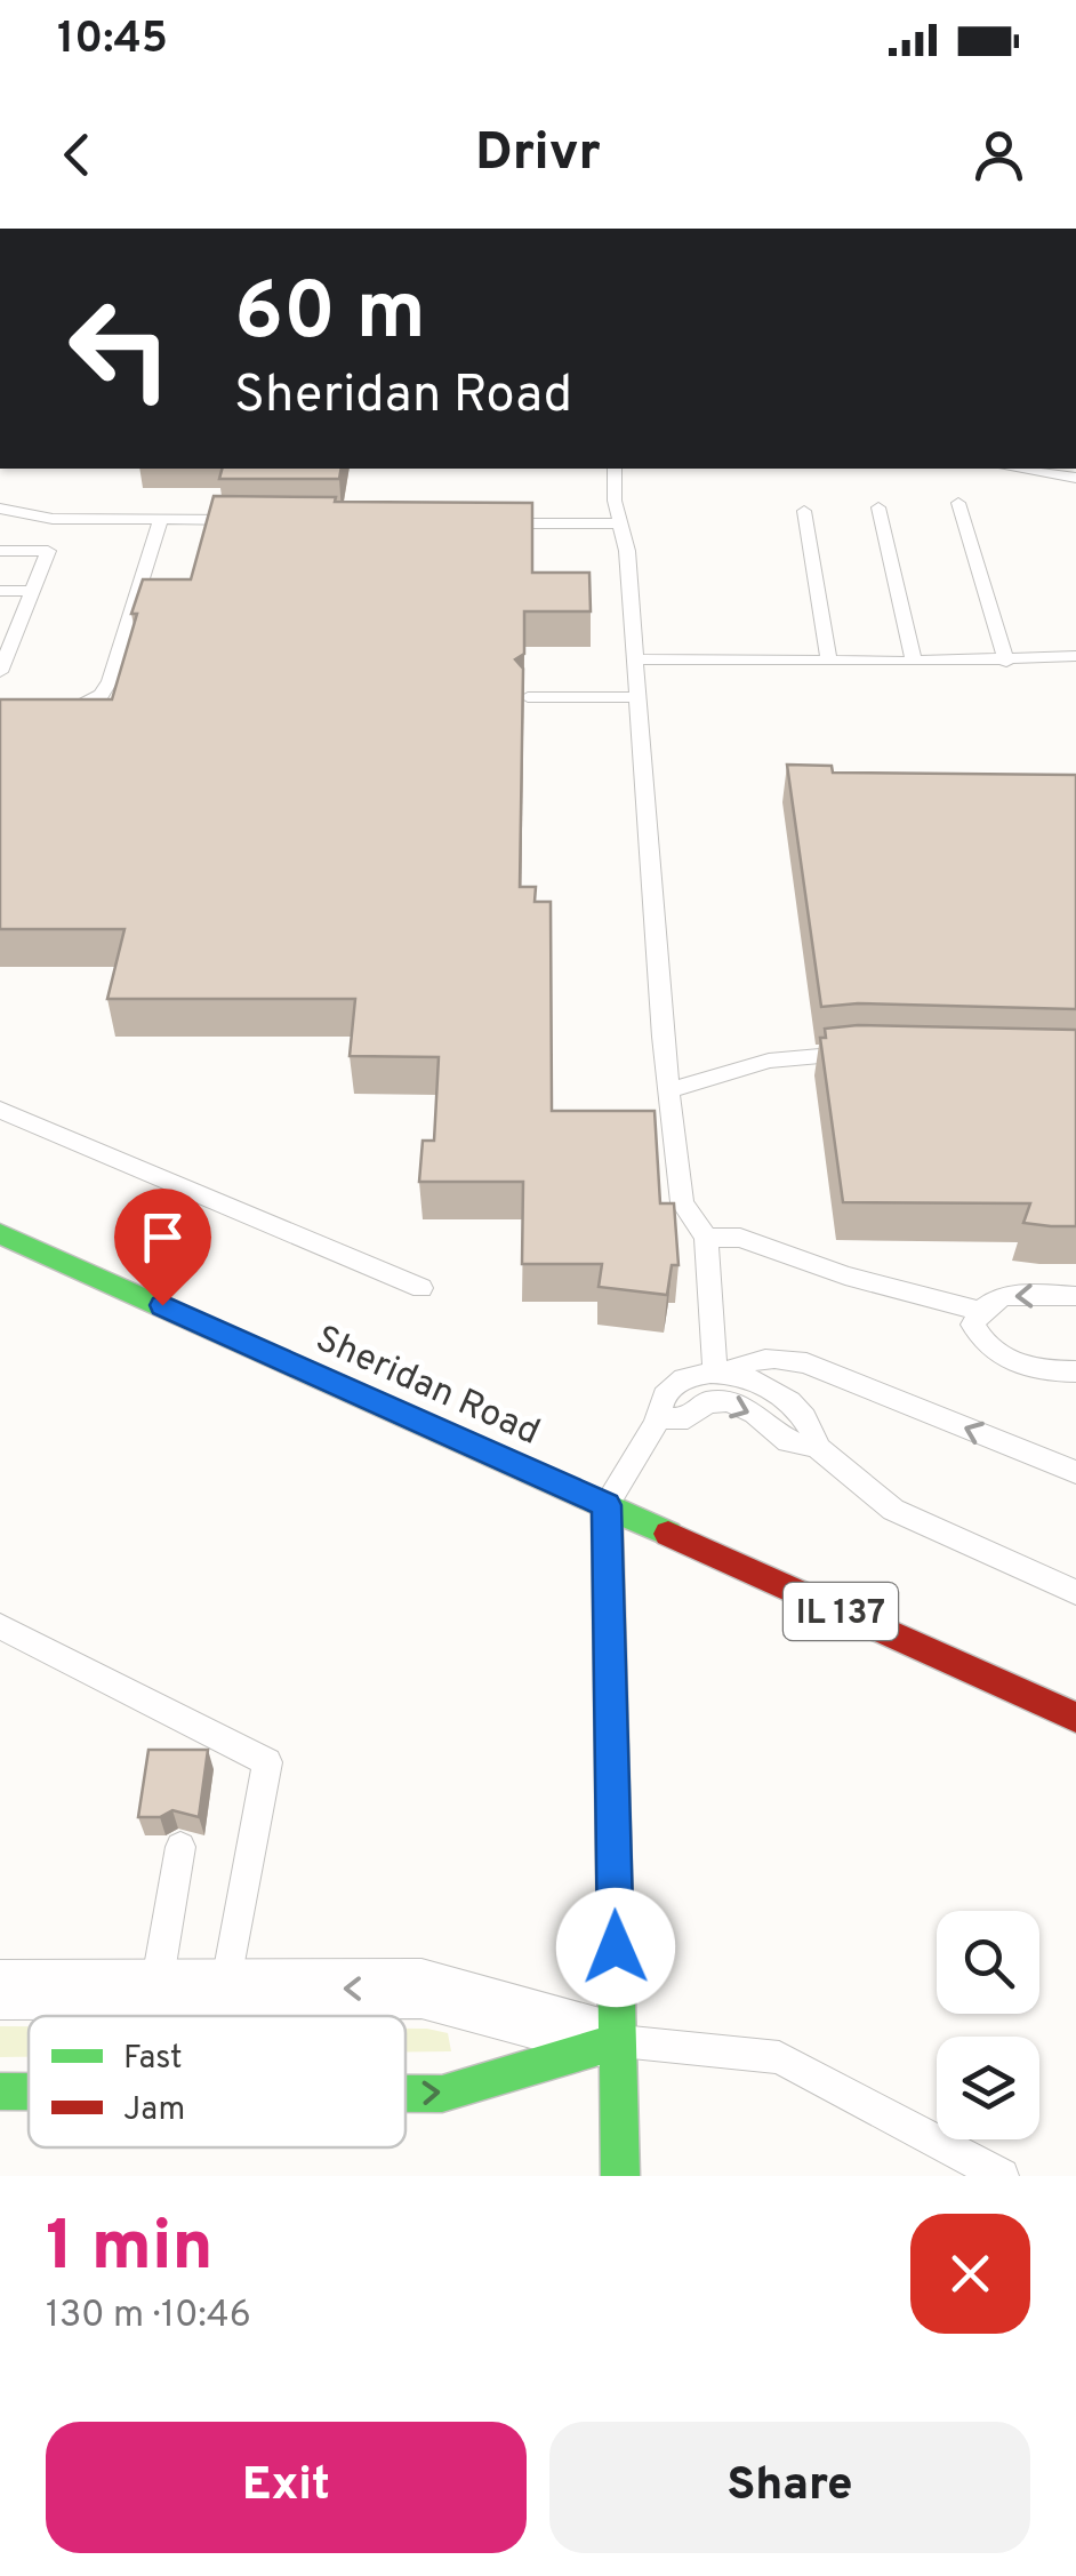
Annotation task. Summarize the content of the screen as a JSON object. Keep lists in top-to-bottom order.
{
  "streets": {
    "main road": ["Sheridan Road", "IL 137"]
  },
  "legend": ["Fast", "Jam"],
  "page": {
    "status": "10:45",
    "header": "Drivr",
    "turn": ["60 m", "Sheridan Road"],
    "heading": ["1 min", "130 m · 10:46"],
    "buttons": ["Exit", "Share"]
  }
}
